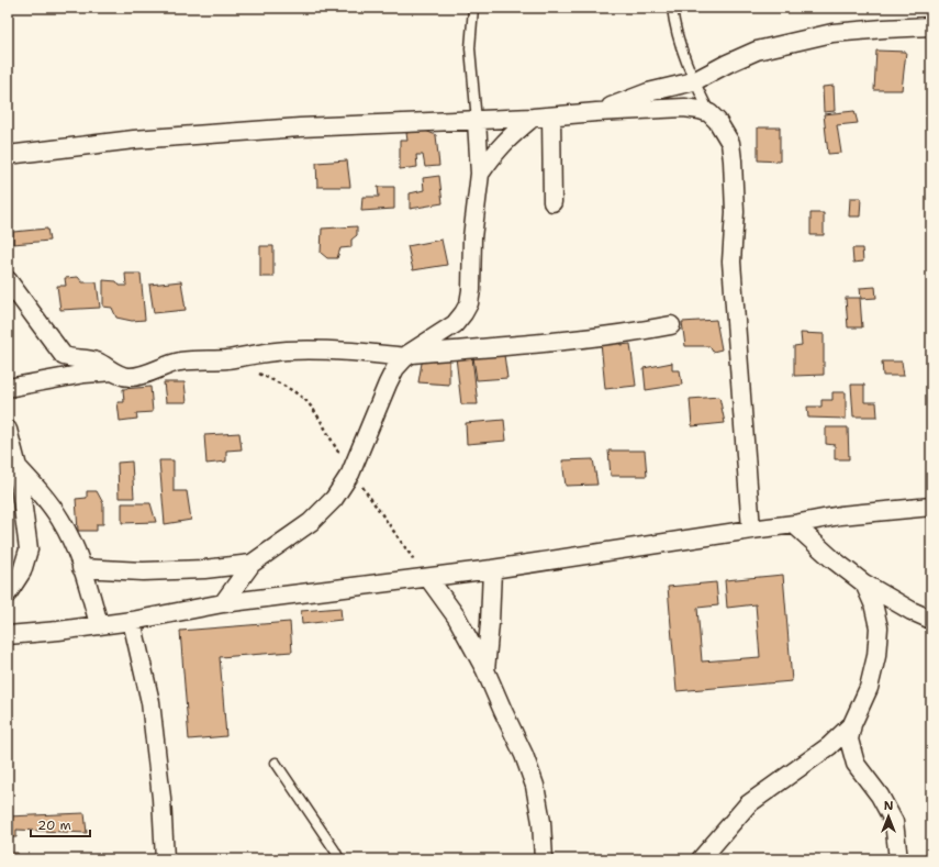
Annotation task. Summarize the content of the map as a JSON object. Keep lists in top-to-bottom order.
{
  "scale_bar": "20 m",
  "north": "top"
}
